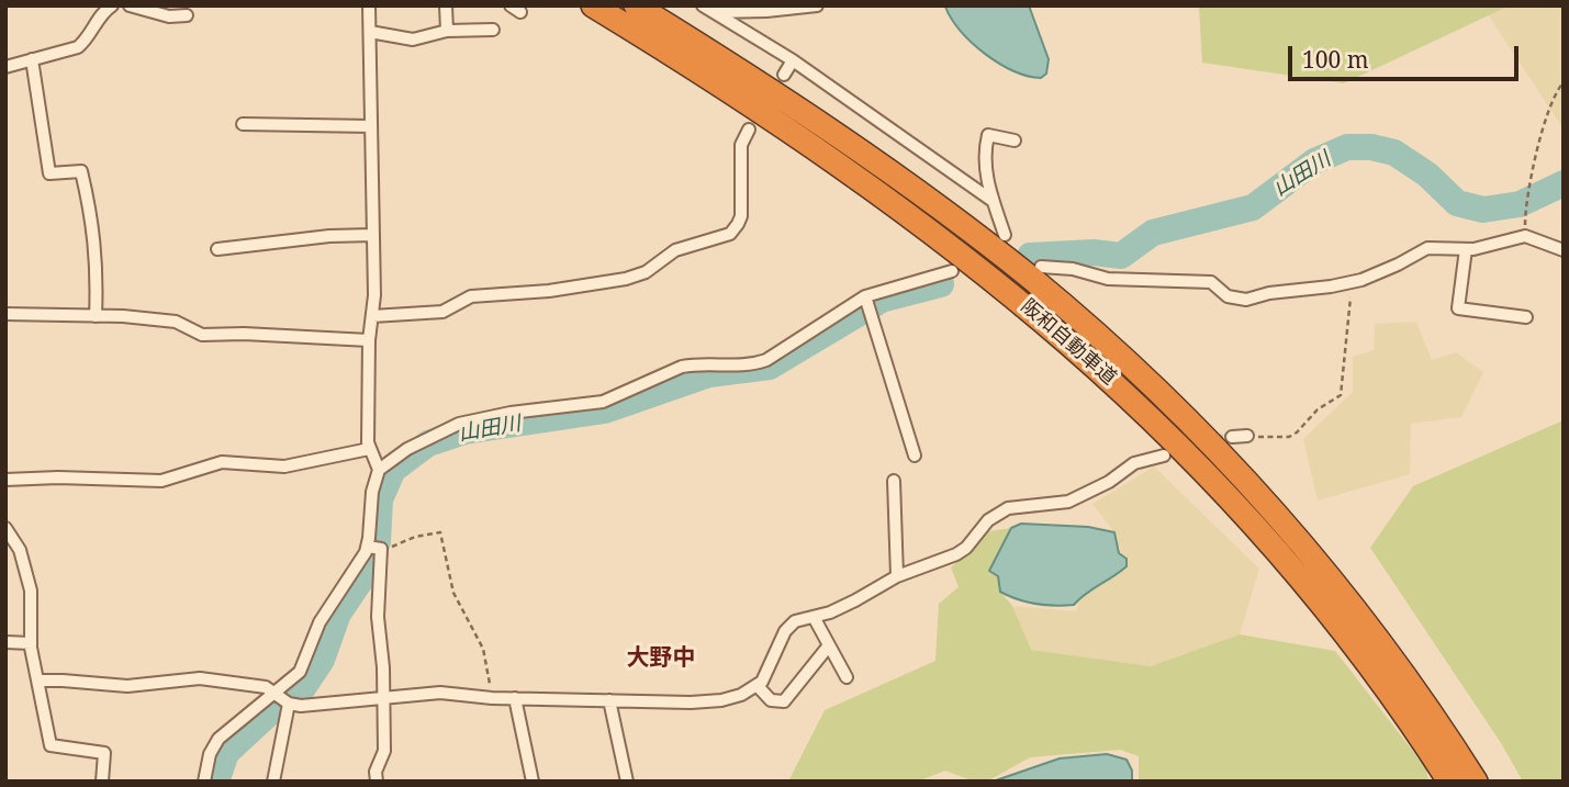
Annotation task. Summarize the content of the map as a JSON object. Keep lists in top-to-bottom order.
{
  "streets": {
    "highway": ["阪和自動車道"]
  },
  "districts": ["大野中"],
  "water": ["山田川"],
  "scale_bar": "100 m"
}
